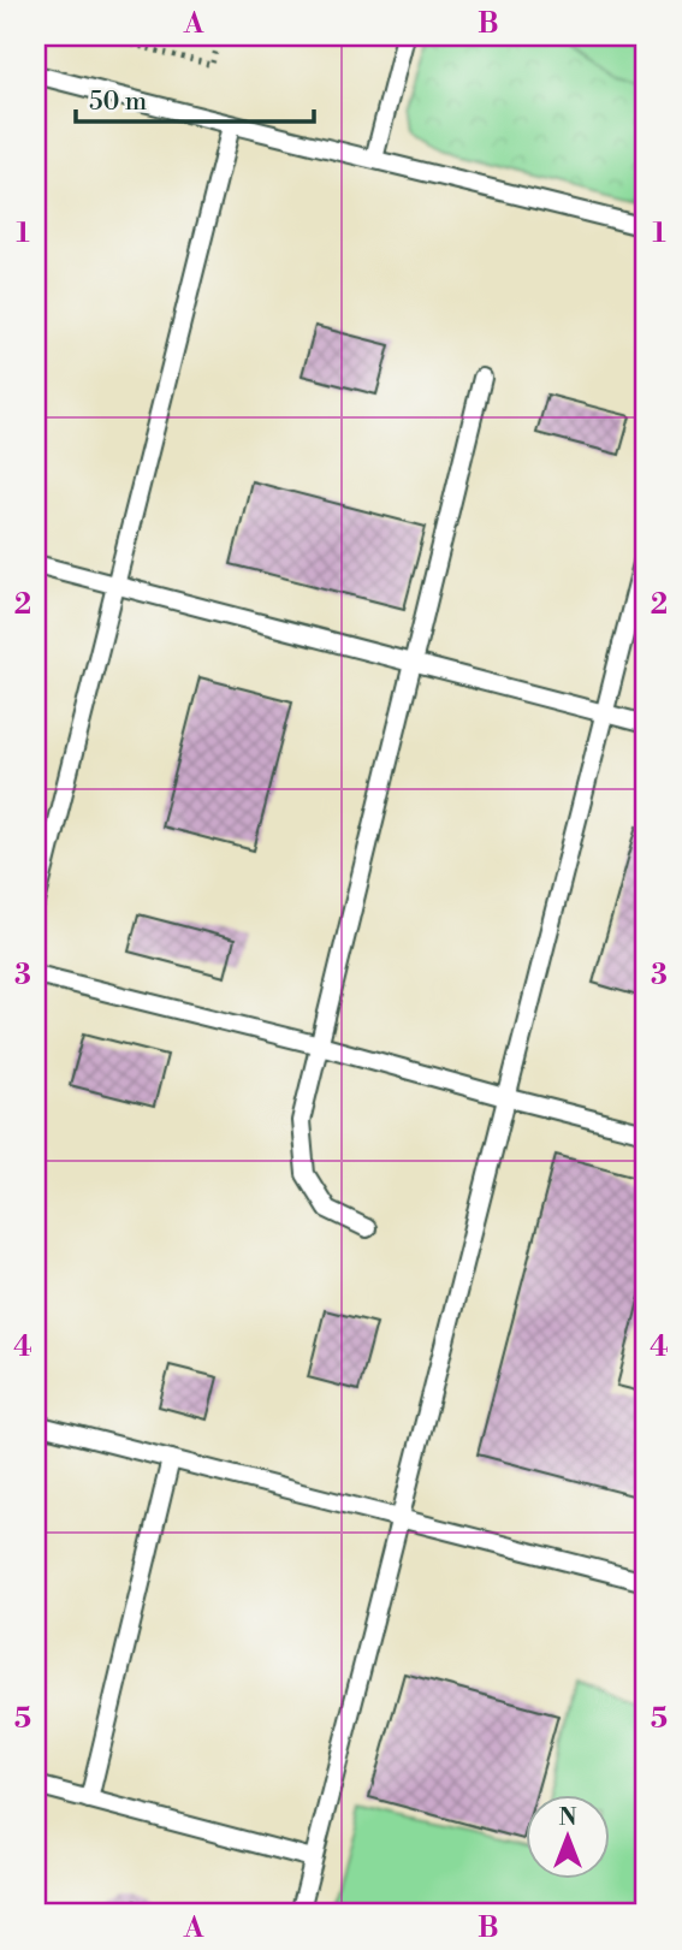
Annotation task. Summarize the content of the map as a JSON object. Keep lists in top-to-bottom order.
{
  "scale_bar": "50 m",
  "north": "top",
  "grid": {
    "columns": ["A", "B"],
    "rows": [
      "1",
      "2",
      "3",
      "4",
      "5"
    ]
  }
}
